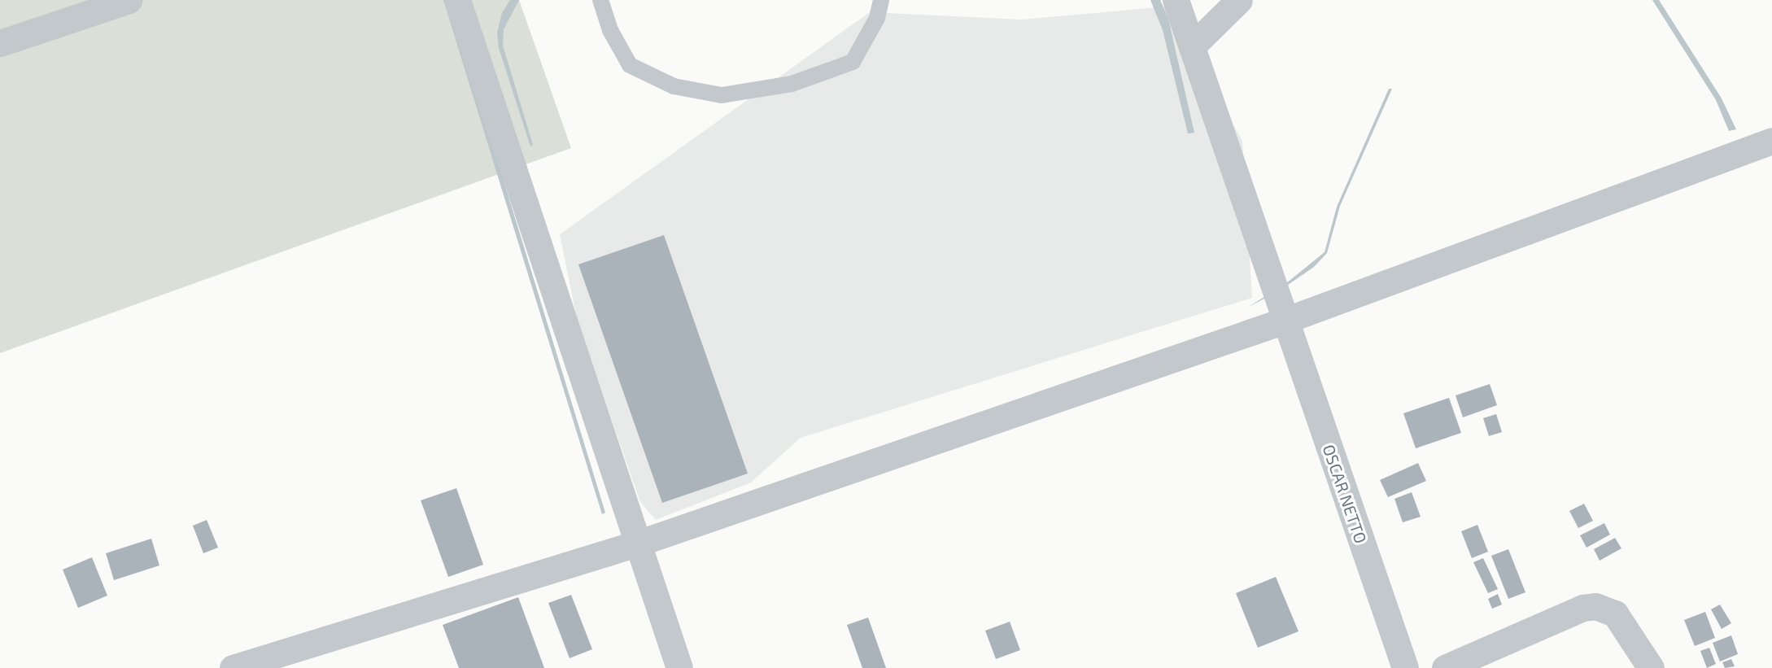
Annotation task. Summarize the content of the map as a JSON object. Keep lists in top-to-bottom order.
{
  "streets": {
    "street": ["OSCAR NETTO"]
  }
}
